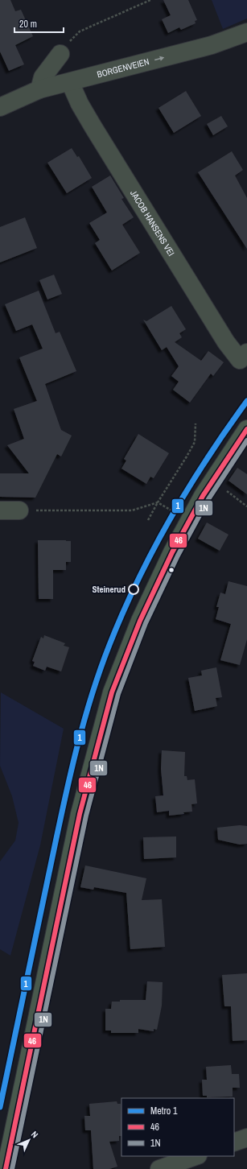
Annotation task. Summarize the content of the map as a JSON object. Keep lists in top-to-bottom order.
{
  "streets": {
    "street": ["BORGENVEIEN", "JACOB HANSENS VEI"]
  },
  "crossings": [
    ["BORGENVEIEN", "JACOB HANSENS VEI"]
  ],
  "one_way": ["BORGENVEIEN"],
  "places": ["Steinerud"],
  "lines": ["metro line 1", "transit line 46", "transit line 1N"],
  "legend": ["Metro 1", "46", "1N"],
  "scale_bar": "20 m",
  "north": "top right"
}
